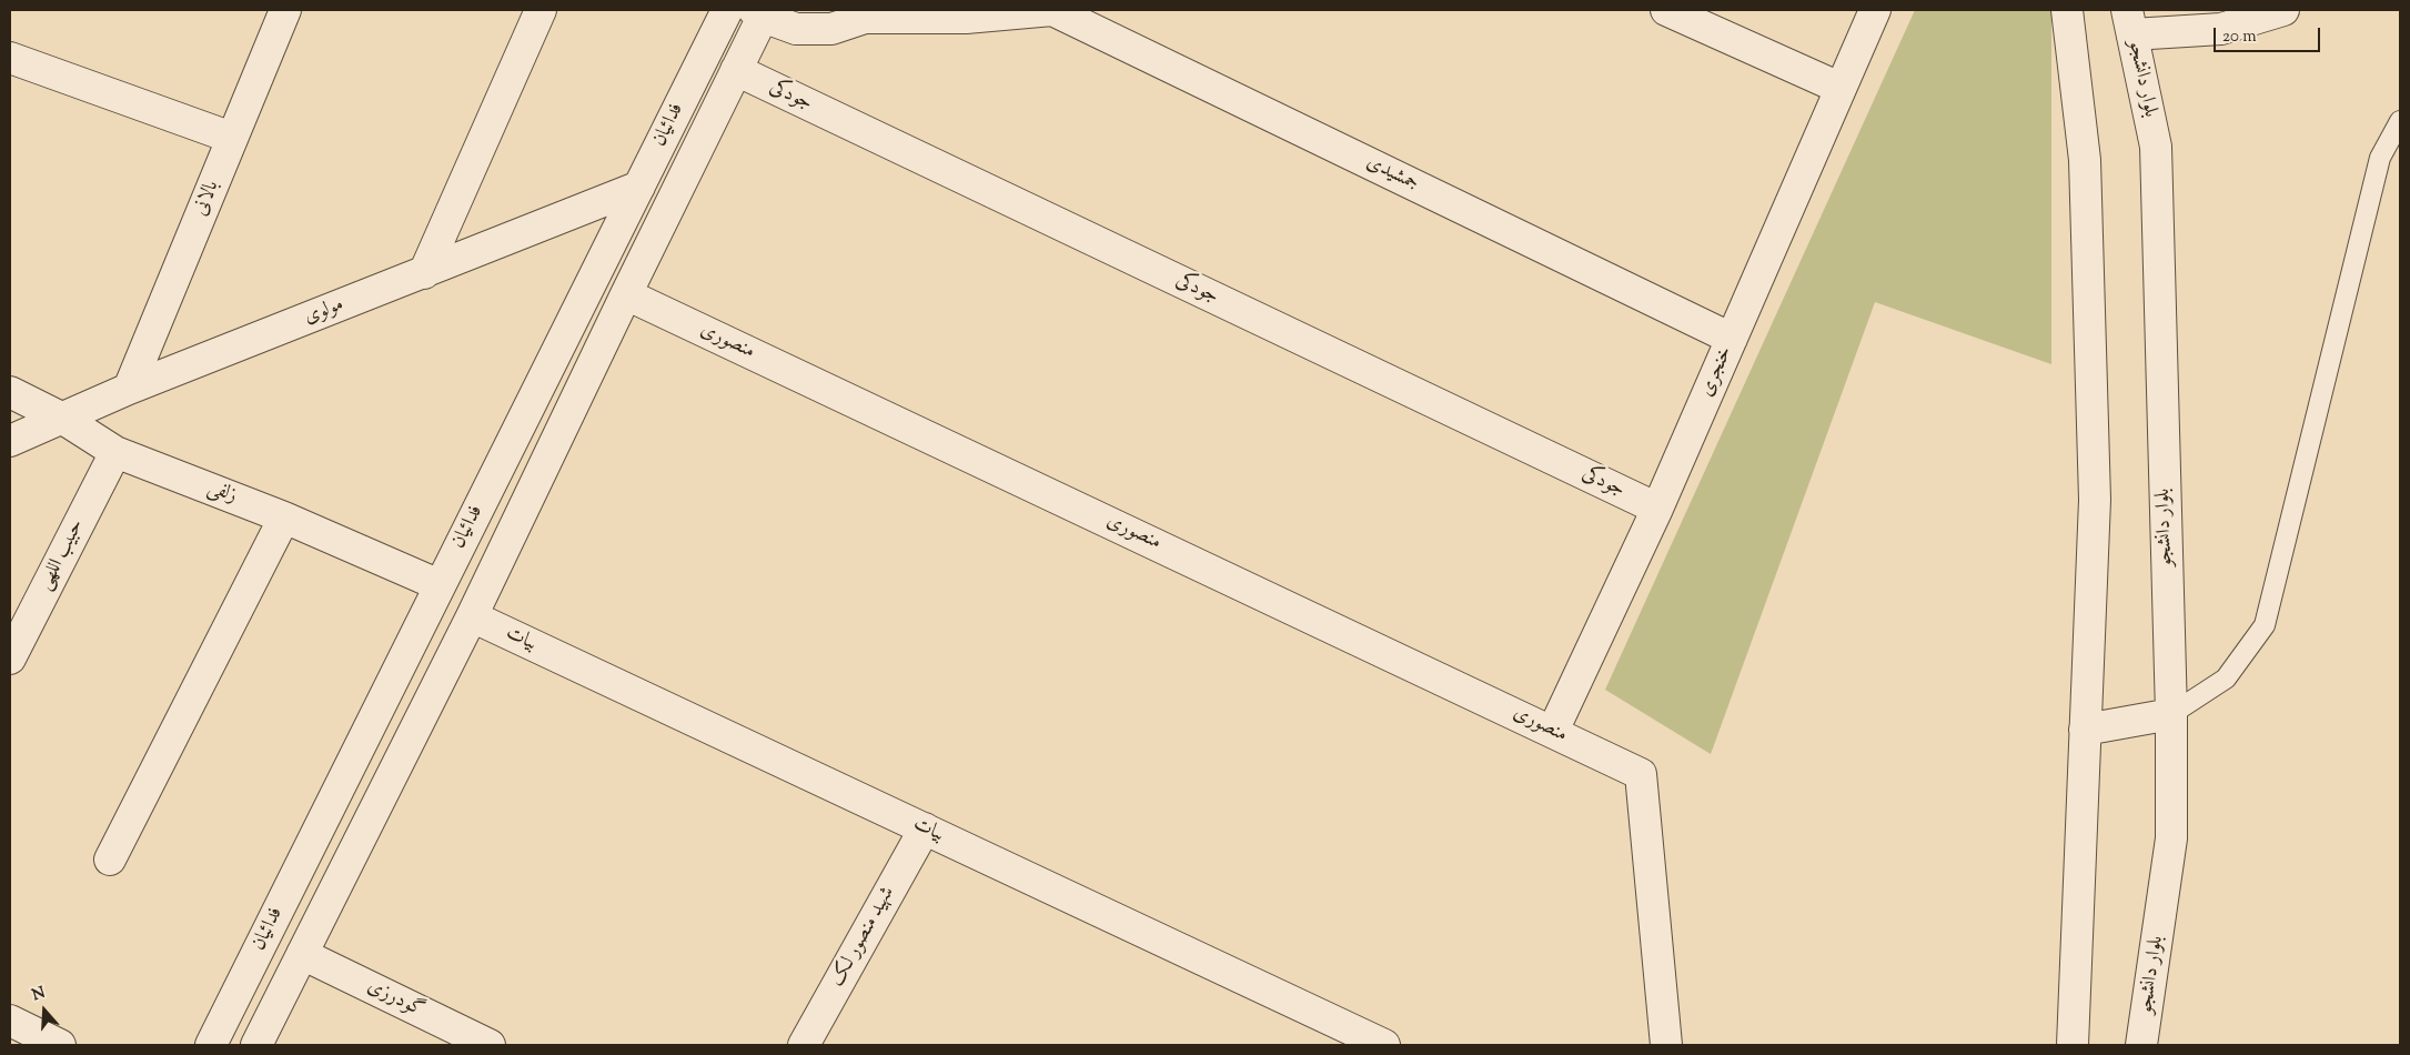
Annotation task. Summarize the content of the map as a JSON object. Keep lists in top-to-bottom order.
{
  "streets": {
    "street": [
      "بلوار دانشجو",
      "جودکی",
      "فدائیان",
      "جمشیدی",
      "بالانی",
      "مولوی",
      "منصوری",
      "خنجری",
      "زلفی",
      "حبیب اللهی",
      "بیات",
      "شهید منصور لک",
      "گودرزی"
    ]
  },
  "crossings": [
    ["جودکی", "فدائیان"],
    ["جودکی", "خنجری"],
    ["فدائیان", "مولوی"],
    ["فدائیان", "منصوری"],
    ["فدائیان", "زلفی"],
    ["فدائیان", "بیات"],
    ["فدائیان", "گودرزی"],
    ["جمشیدی", "خنجری"],
    ["بالانی", "مولوی"],
    ["مولوی", "زلفی"],
    ["منصوری", "خنجری"],
    ["زلفی", "حبیب اللهی"],
    ["بیات", "شهید منصور لک"]
  ],
  "scale_bar": "20 m",
  "north": "top"
}
